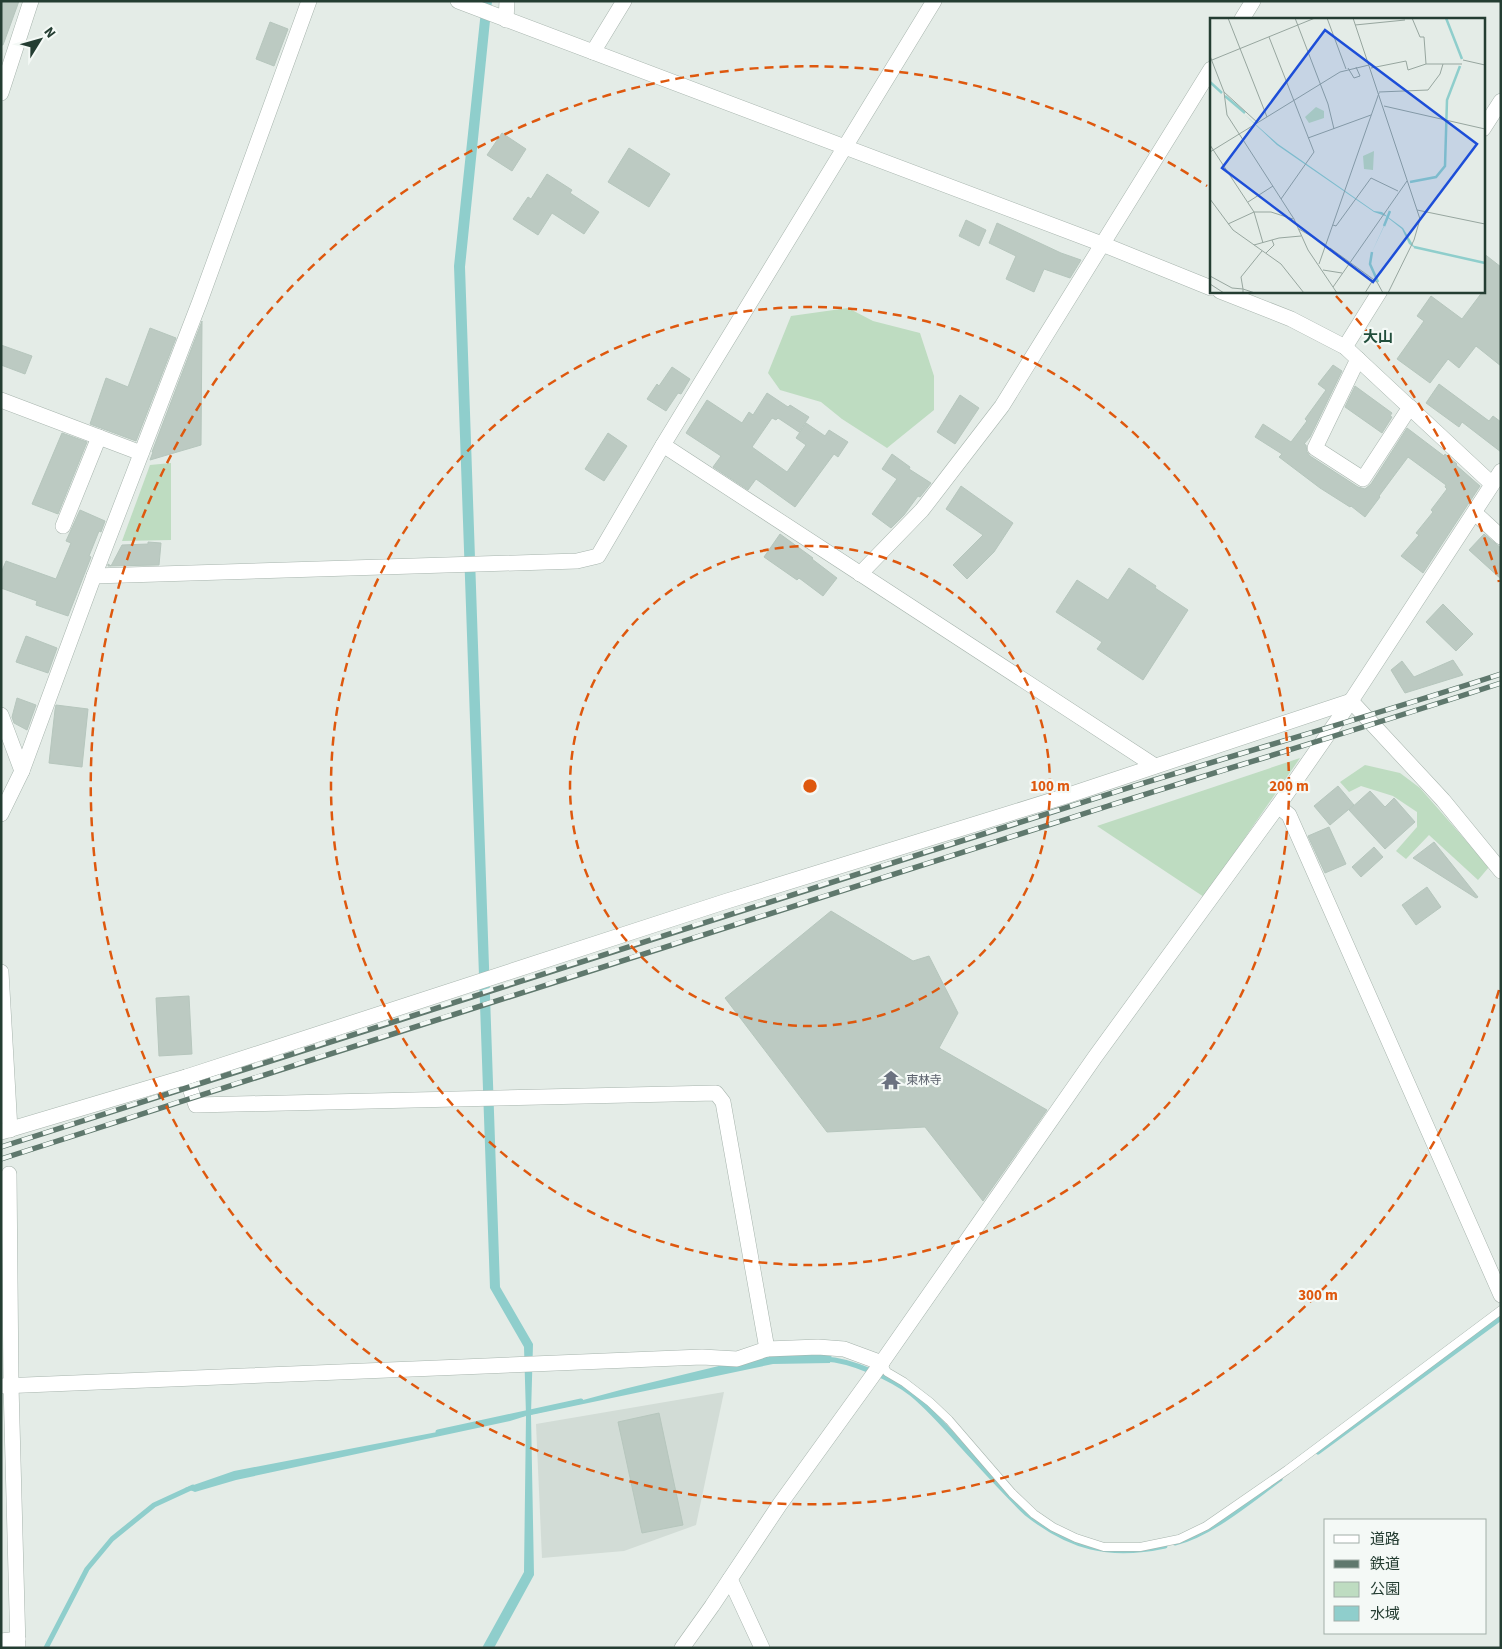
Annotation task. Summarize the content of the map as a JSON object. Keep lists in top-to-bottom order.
{
  "districts": ["大山"],
  "places": {
    "temple": ["東林寺"]
  },
  "legend": [
    "道路",
    "鉄道",
    "公園",
    "水域"
  ],
  "north": "top right",
  "rings": ["100 m", "200 m", "300 m"]
}
